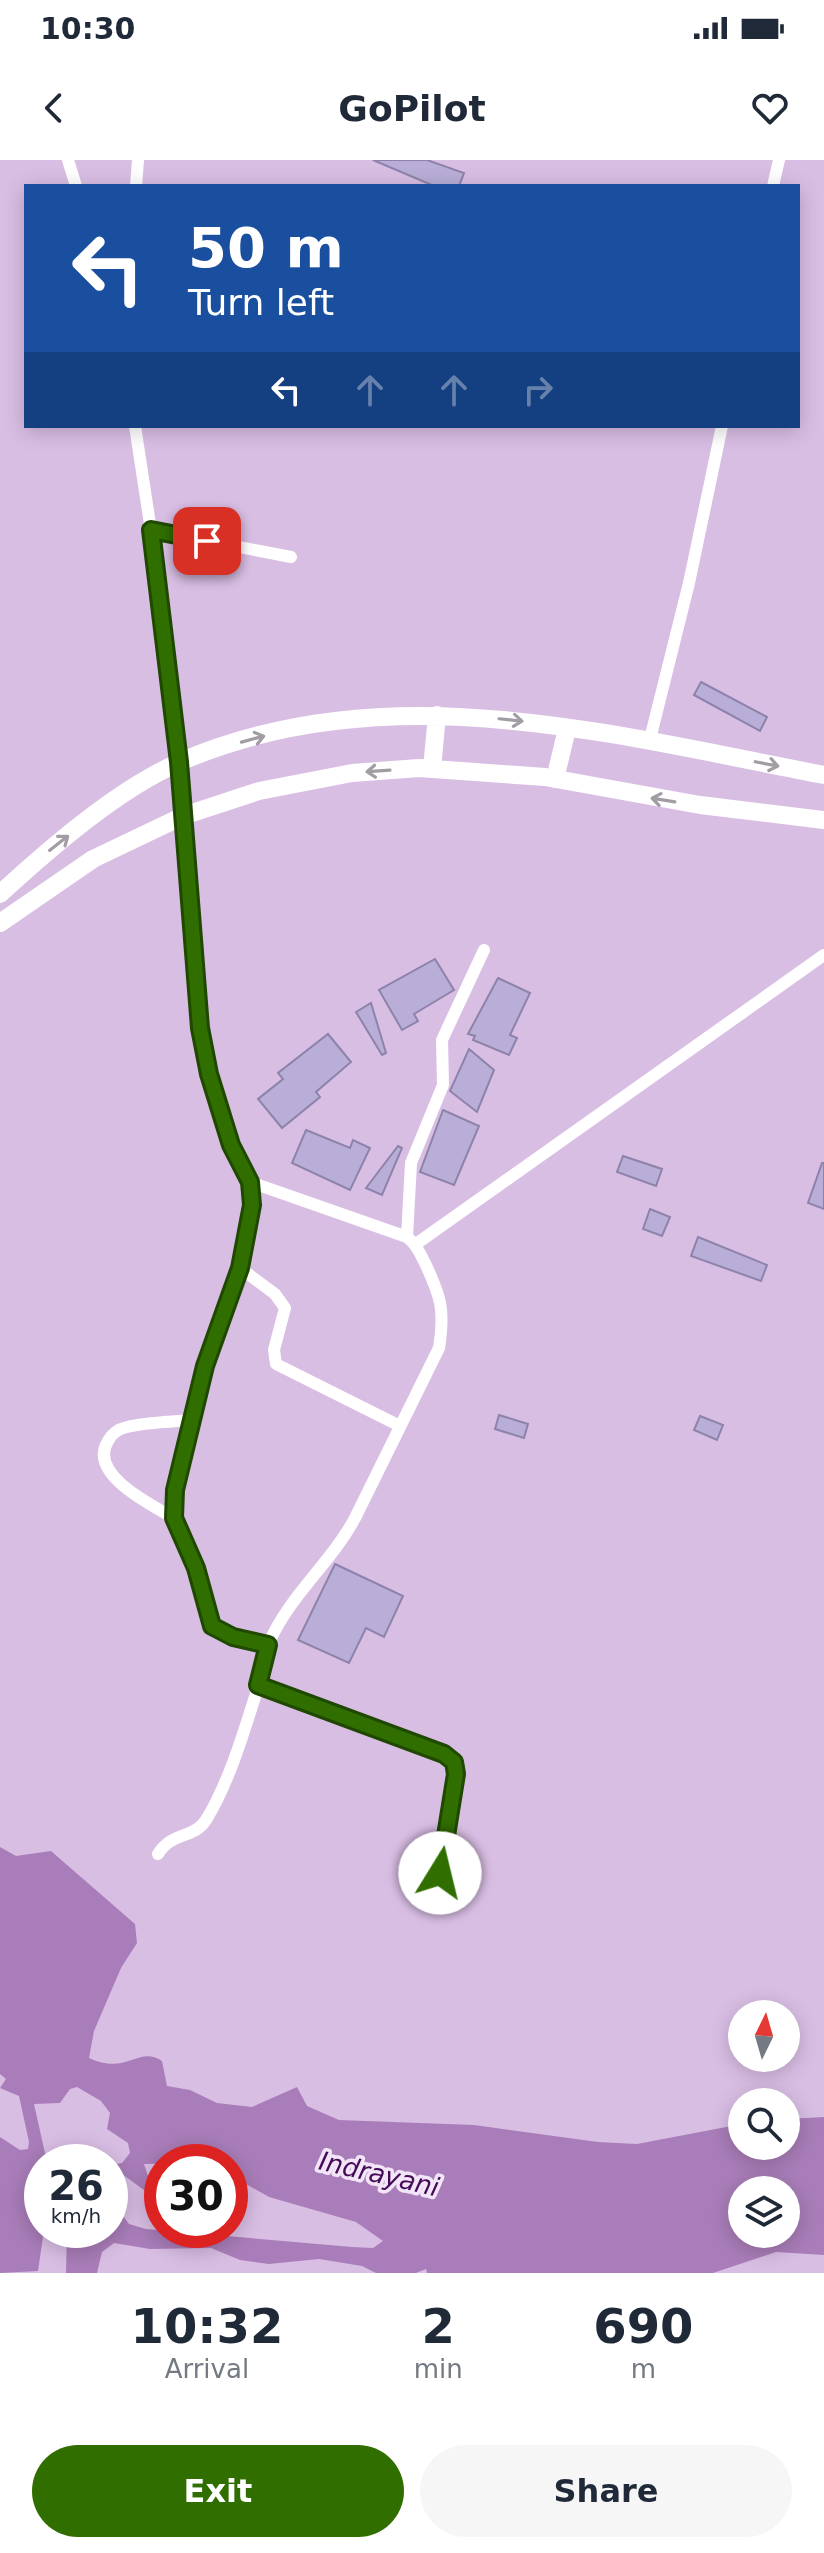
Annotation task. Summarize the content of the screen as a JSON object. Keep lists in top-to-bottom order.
{
  "water": ["Indrayani"],
  "north": "top",
  "page": {
    "status": "10:30",
    "header": "GoPilot",
    "turn": ["50 m", "Turn left"],
    "speed": "26 km/h",
    "limit": "30",
    "eta": [
      "10:32",
      "Arrival",
      "2",
      "min",
      "690",
      "m"
    ],
    "buttons": ["Exit", "Share"]
  }
}
